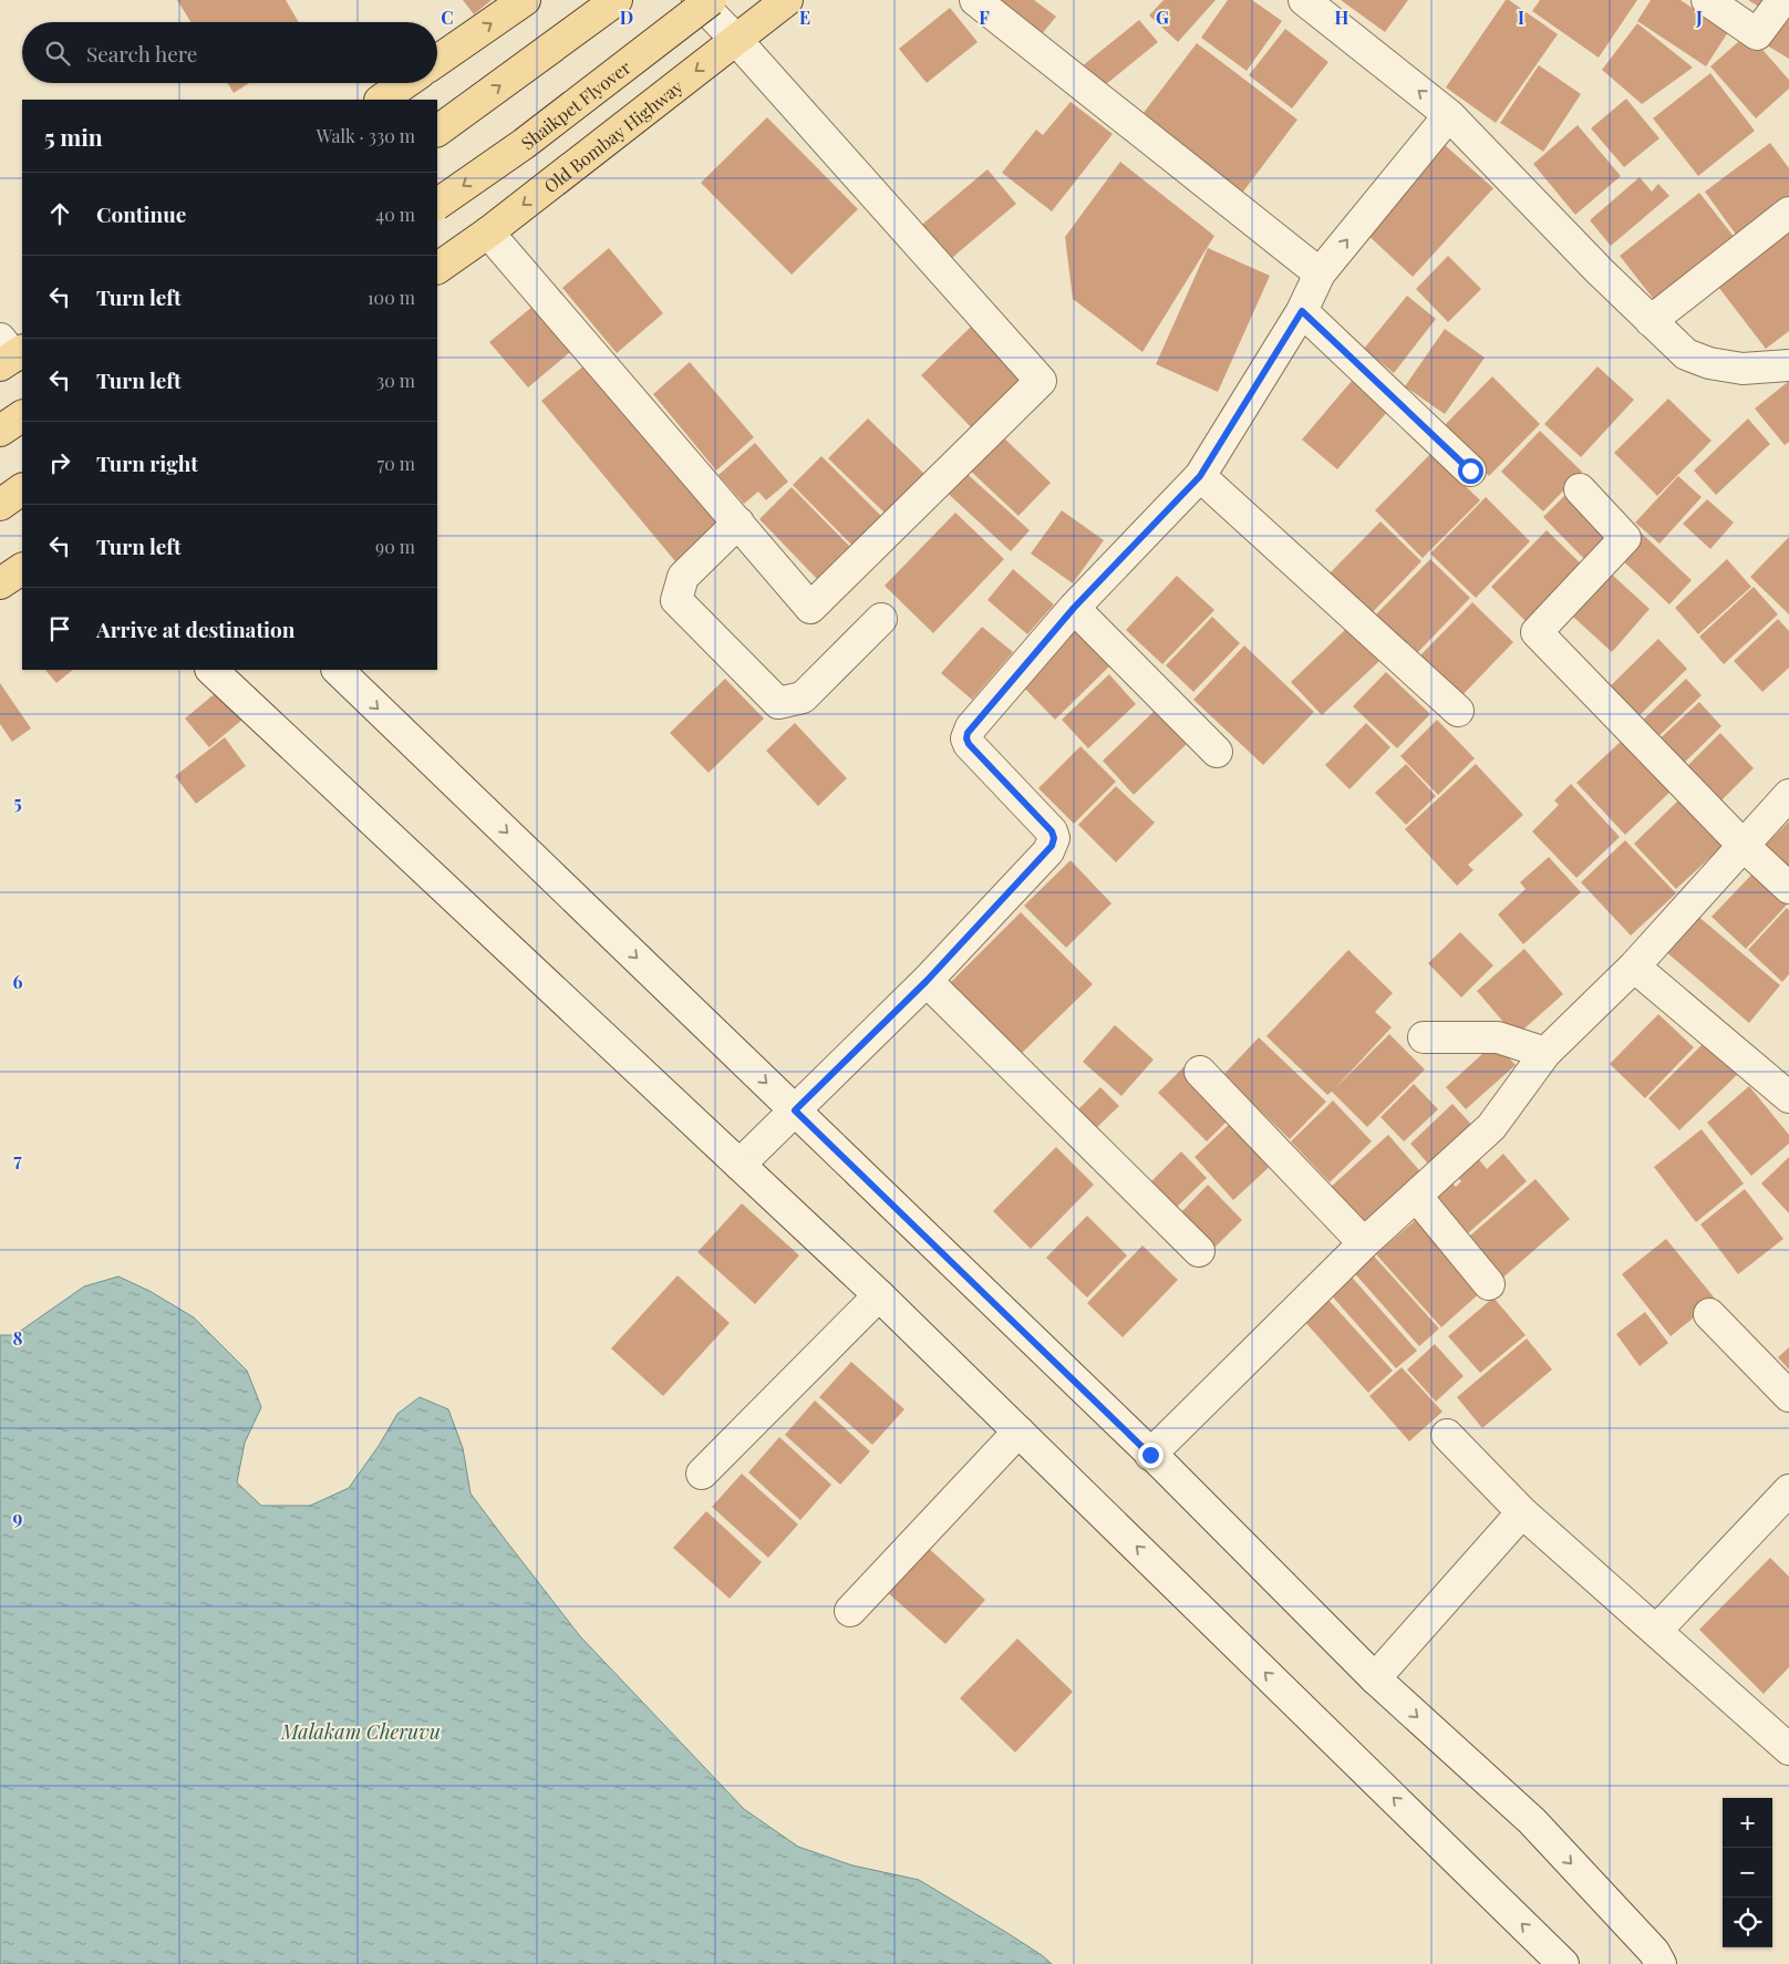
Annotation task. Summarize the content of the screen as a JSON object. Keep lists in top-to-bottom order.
{
  "streets": {
    "main road": ["Shaikpet Flyover", "Old Bombay Highway"]
  },
  "water": ["Malakam Cheruvu"],
  "page": {
    "search": "Search here",
    "heading": ["5 min", "Walk · 330 m"],
    "list": [
      ["Continue", "40 m"],
      ["Turn left", "100 m"],
      ["Turn left", "30 m"],
      ["Turn right", "70 m"],
      ["Turn left", "90 m"],
      "Arrive at destination"
    ],
    "map_buttons": ["+", "−"]
  },
  "grid": {
    "columns": [
      "C",
      "D",
      "E",
      "F",
      "G",
      "H",
      "I",
      "J"
    ],
    "rows": [
      "5",
      "6",
      "7",
      "8",
      "9"
    ]
  }
}
